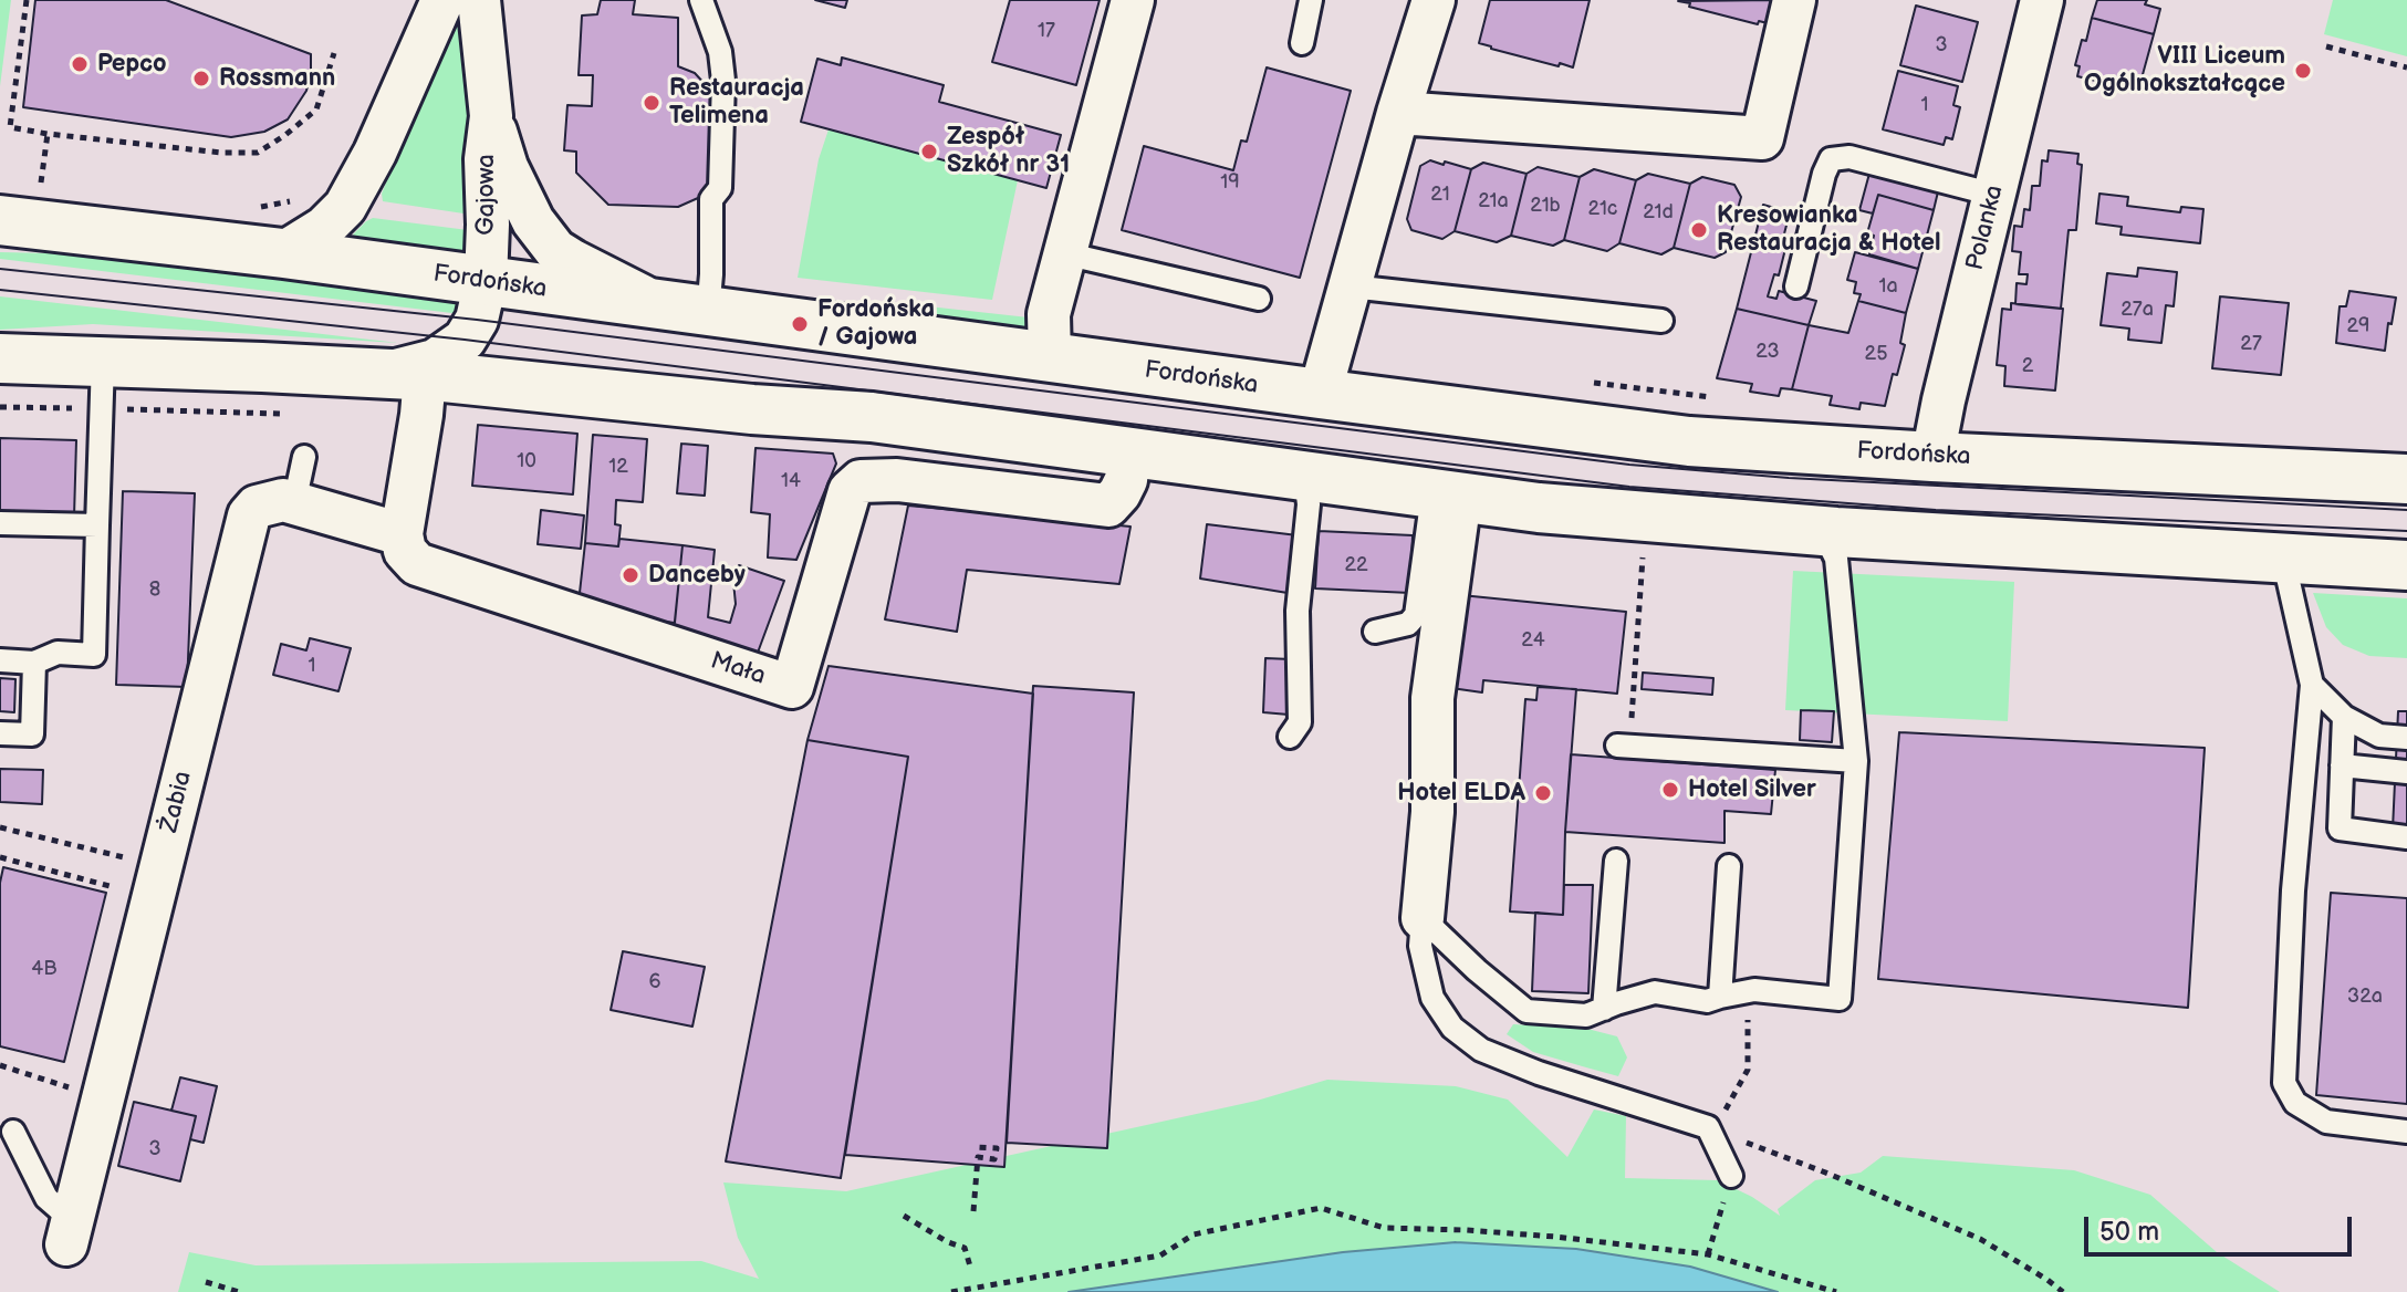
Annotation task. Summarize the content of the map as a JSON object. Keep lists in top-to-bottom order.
{
  "streets": {
    "main road": ["Fordońska"],
    "street": [
      "Gajowa",
      "Polanka",
      "Mała",
      "Żabia"
    ]
  },
  "crossings": [
    ["Gajowa", "Fordońska"],
    ["Polanka", "Fordońska"],
    ["Mała", "Żabia"]
  ],
  "places": [
    "Pepco",
    "VIII Liceum Ogólnokształcące",
    "Rossmann",
    "Restauracja Telimena",
    "Zespół Szkół nr 31",
    "Kresowianka Restauracja & Hotel",
    "Fordońska / Gajowa",
    "Danceby",
    "Hotel Silver",
    "Hotel ELDA"
  ],
  "house_numbers": [
    "17",
    "3",
    "1",
    "19",
    "21",
    "21a",
    "21b",
    "21c",
    "21d",
    "1a",
    "27a",
    "29",
    "27",
    "23",
    "25",
    "2",
    "10",
    "12",
    "14",
    "22",
    "8",
    "24",
    "1",
    "4B",
    "6",
    "32a",
    "3"
  ],
  "scale_bar": "50 m"
}
